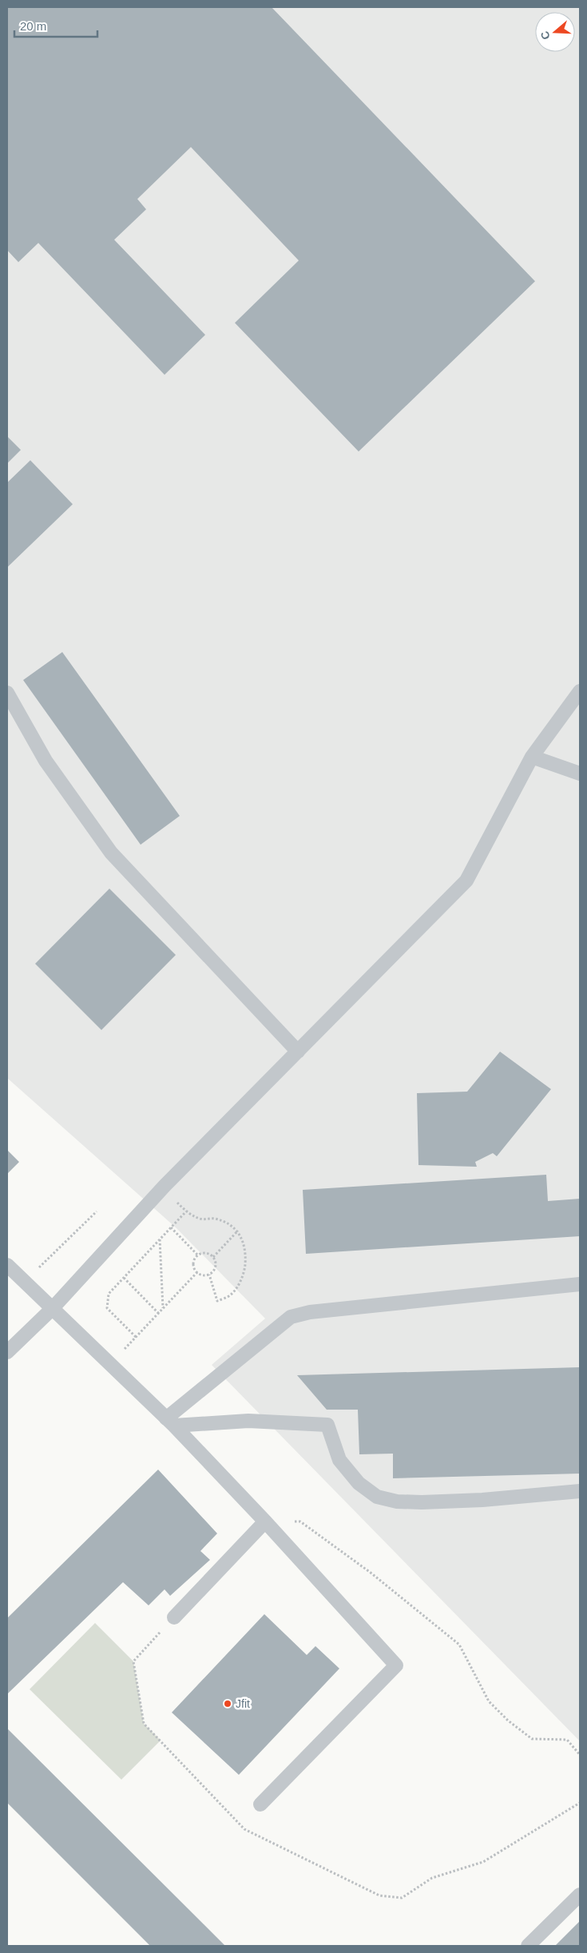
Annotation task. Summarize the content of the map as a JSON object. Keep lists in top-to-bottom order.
{
  "places": ["Jfit"],
  "scale_bar": "20 m",
  "north": "left"
}
